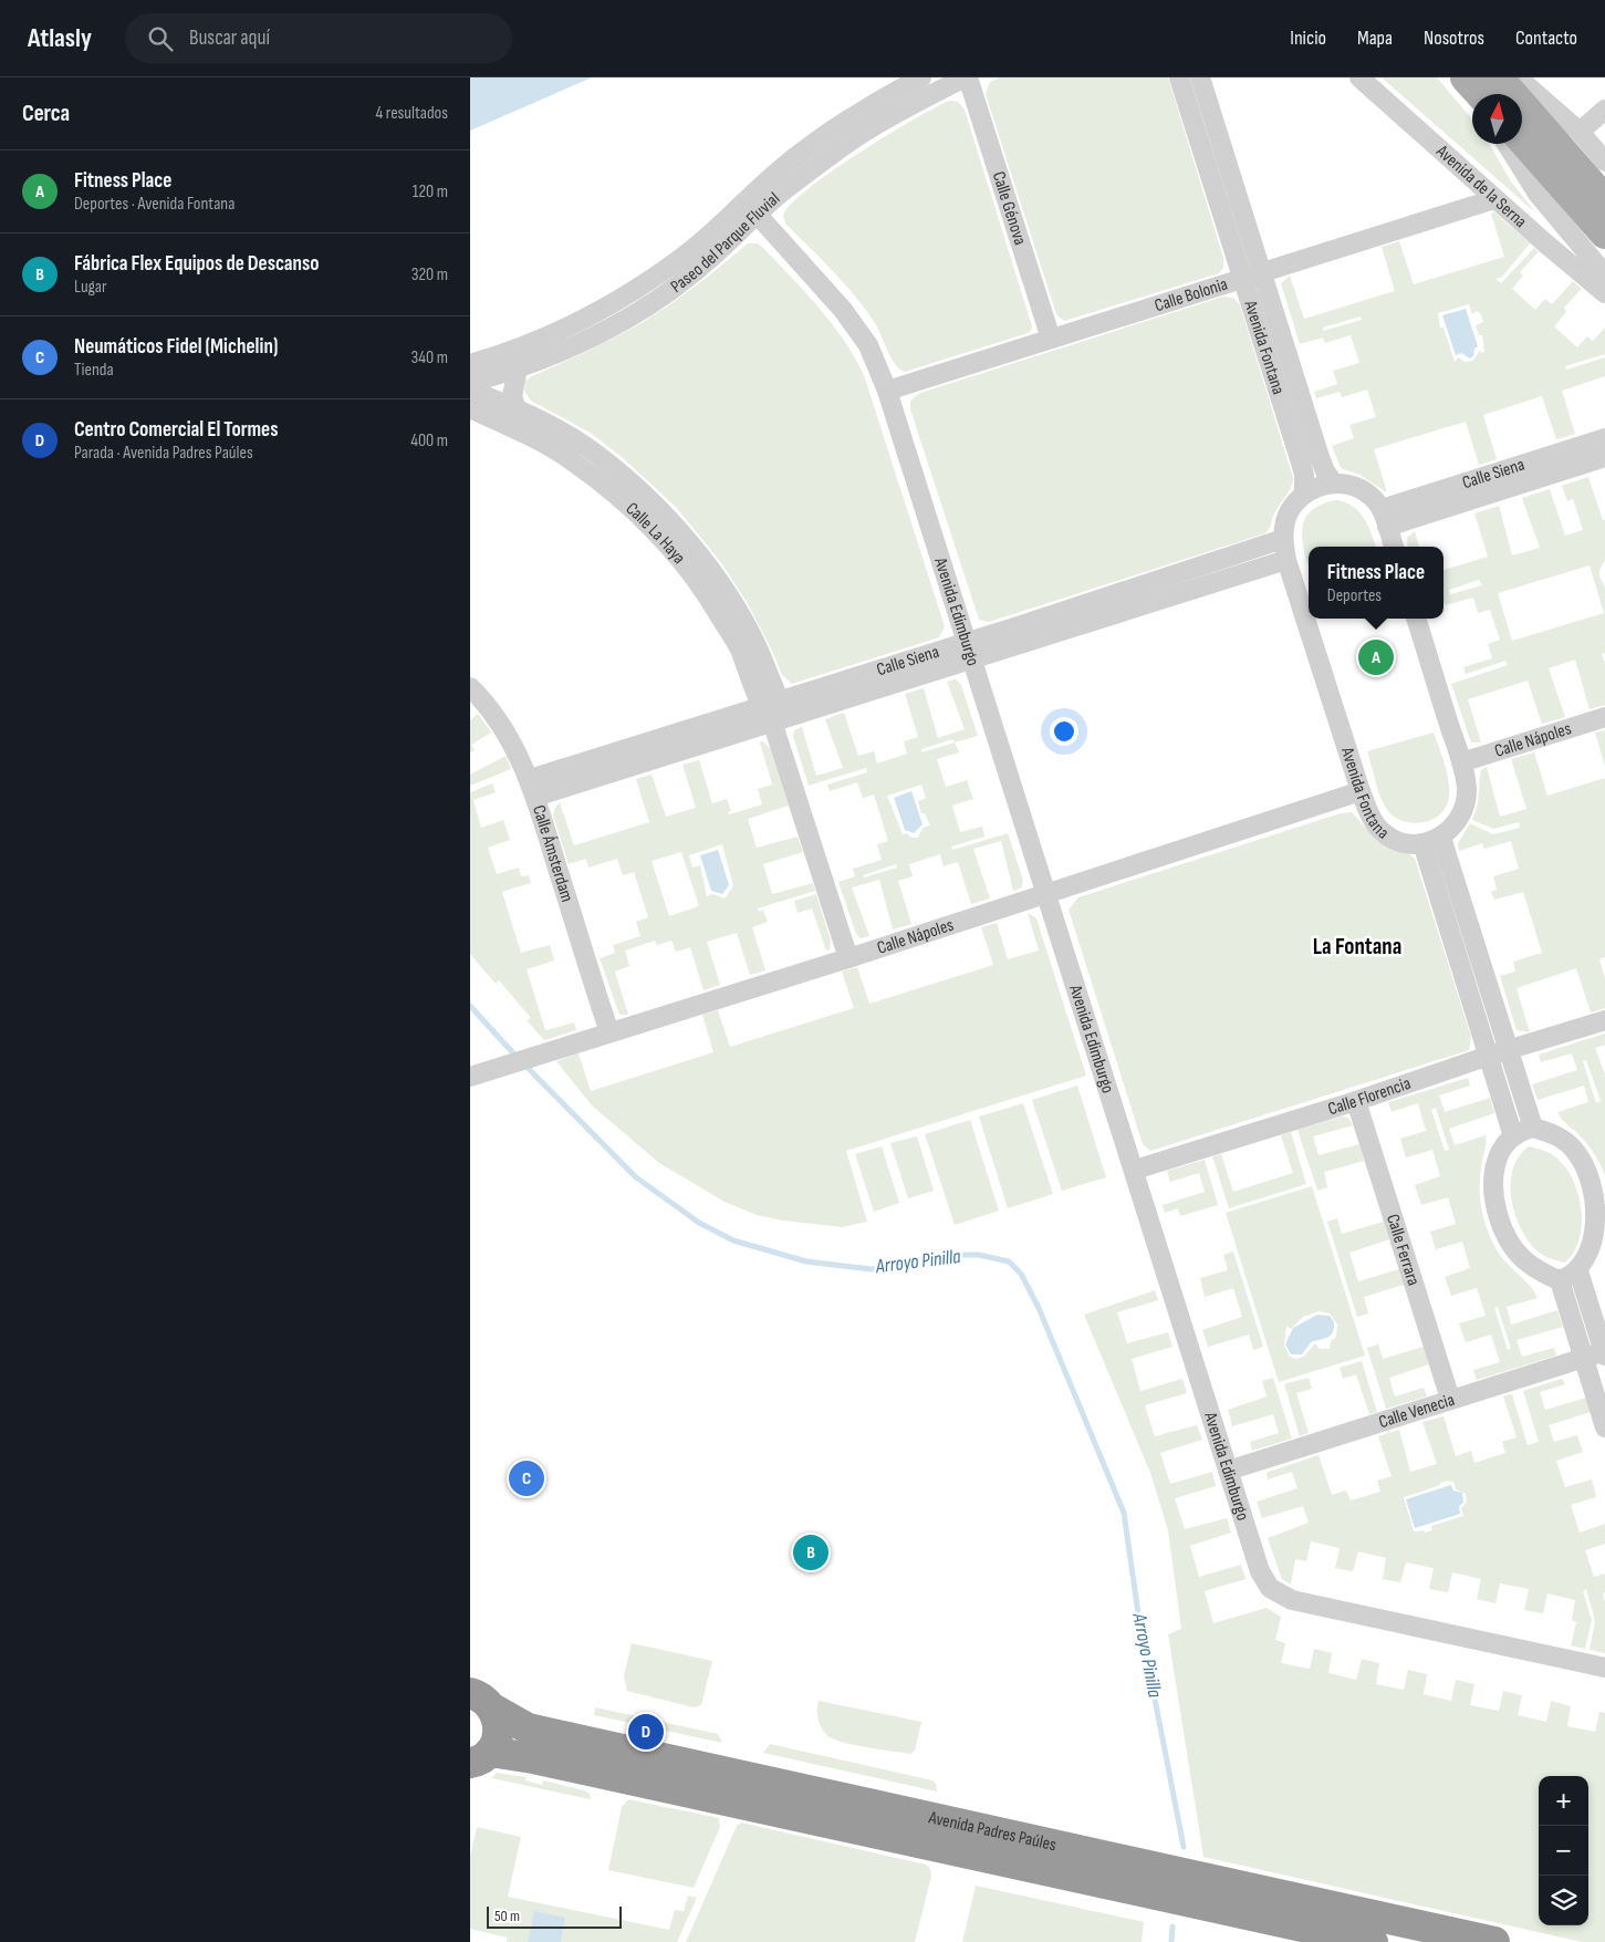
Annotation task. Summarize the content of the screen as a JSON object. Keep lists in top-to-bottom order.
{
  "streets": {
    "highway": ["Avenida Padres Paúles"],
    "street": [
      "Avenida de la Serna",
      "Calle Génova",
      "Paseo del Parque Fluvial",
      "Calle Bolonia",
      "Avenida Fontana",
      "Calle Siena",
      "Calle La Haya",
      "Avenida Edimburgo",
      "Calle Nápoles",
      "Calle Ámsterdam",
      "Calle Florencia",
      "Calle Ferrara",
      "Calle Venecia"
    ]
  },
  "crossings": [
    ["Avenida de la Serna", "Calle Bolonia"],
    ["Calle Génova", "Paseo del Parque Fluvial"],
    ["Calle Génova", "Calle Bolonia"],
    ["Paseo del Parque Fluvial", "Calle La Haya"],
    ["Paseo del Parque Fluvial", "Avenida Edimburgo"],
    ["Calle Bolonia", "Avenida Fontana"],
    ["Calle Bolonia", "Avenida Edimburgo"],
    ["Avenida Fontana", "Calle Siena"],
    ["Avenida Fontana", "Calle Nápoles"],
    ["Avenida Fontana", "Calle Florencia"],
    ["Calle Siena", "Calle La Haya"],
    ["Calle Siena", "Avenida Edimburgo"],
    ["Calle Siena", "Calle Ámsterdam"],
    ["Calle La Haya", "Calle Nápoles"],
    ["Avenida Edimburgo", "Calle Nápoles"],
    ["Avenida Edimburgo", "Calle Florencia"],
    ["Avenida Edimburgo", "Calle Venecia"],
    ["Calle Nápoles", "Calle Ámsterdam"],
    ["Calle Florencia", "Calle Ferrara"],
    ["Calle Ferrara", "Calle Venecia"]
  ],
  "districts": ["La Fontana"],
  "water": ["Arroyo Pinilla"],
  "scale_bar": "50 m",
  "north": "top",
  "page": {
    "header": "Atlasly",
    "search": "Buscar aquí",
    "nav": [
      "Inicio",
      "Mapa",
      "Nosotros",
      "Contacto"
    ],
    "heading": ["Cerca", "4 resultados"],
    "list": [
      {
        "mark": "A",
        "name": "Fitness Place",
        "note": "Deportes · Avenida Fontana",
        "value": "120 m"
      },
      {
        "mark": "B",
        "name": "Fábrica Flex Equipos de Descanso",
        "note": "Lugar",
        "value": "320 m"
      },
      {
        "mark": "C",
        "name": "Neumáticos Fidel (Michelin)",
        "note": "Tienda",
        "value": "340 m"
      },
      {
        "mark": "D",
        "name": "Centro Comercial El Tormes",
        "note": "Parada · Avenida Padres Paúles",
        "value": "400 m"
      }
    ],
    "popup": ["Fitness Place", "Deportes"],
    "pins": [
      "A",
      "C",
      "B",
      "D"
    ],
    "map_buttons": ["+", "−"],
    "scale": "50 m"
  }
}
